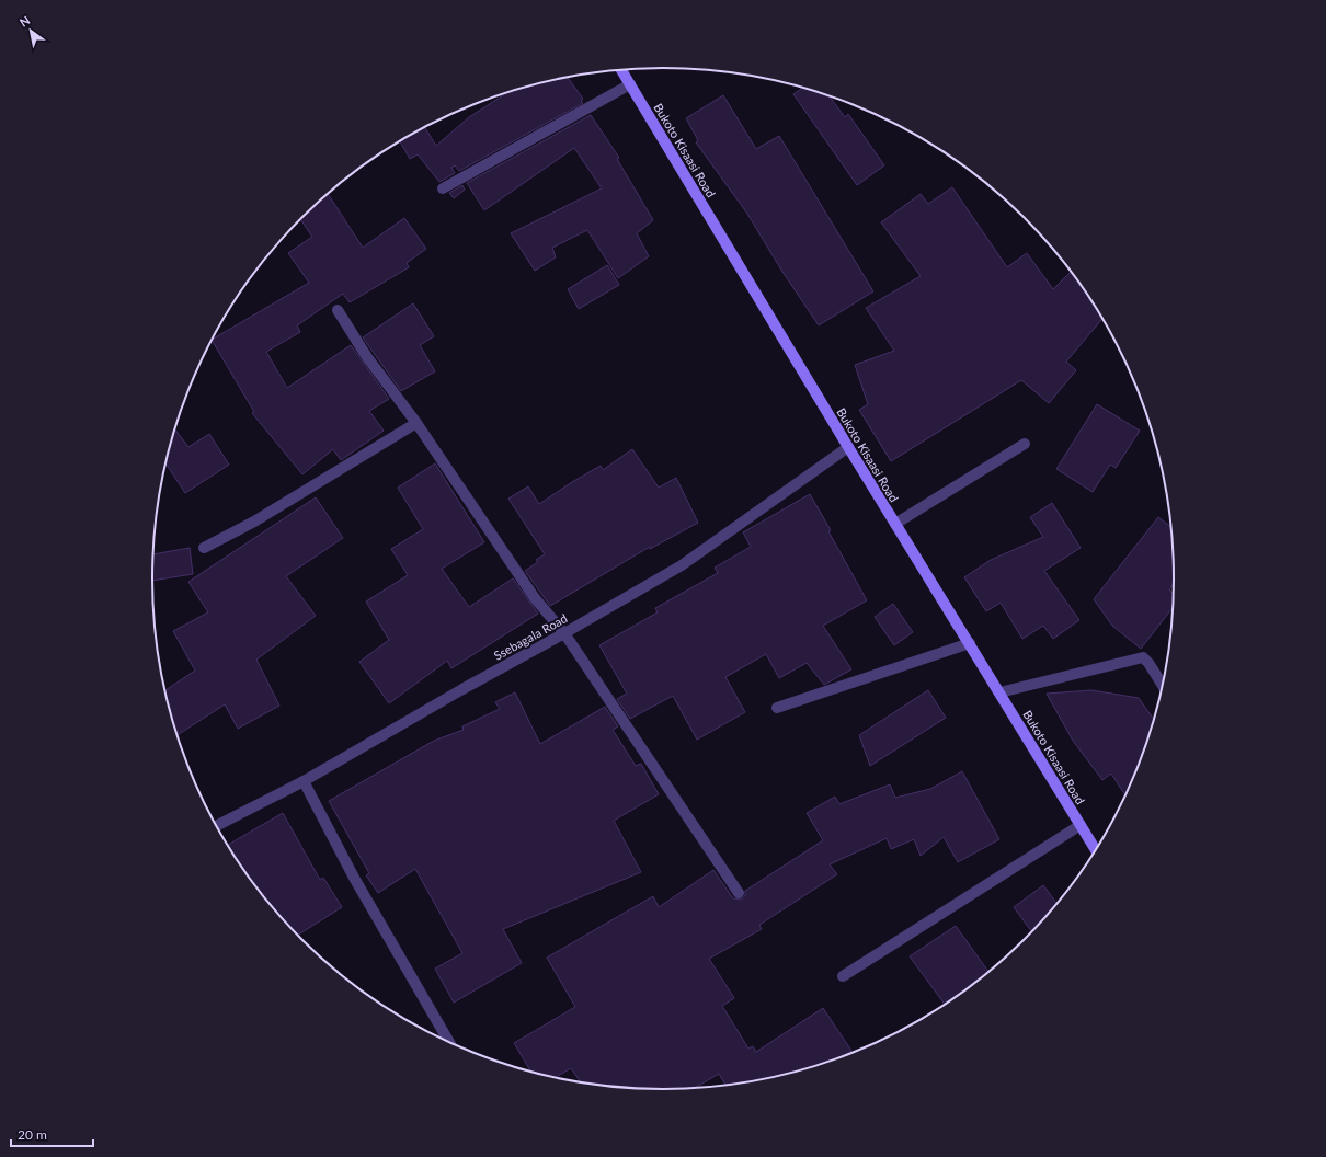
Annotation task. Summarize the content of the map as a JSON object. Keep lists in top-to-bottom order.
{
  "streets": {
    "main road": ["Bukoto Kisaasi Road"],
    "street": ["Ssebagala Road"]
  },
  "crossings": [
    ["Bukoto Kisaasi Road", "Ssebagala Road"]
  ],
  "scale_bar": "20 m",
  "north": "top left"
}
